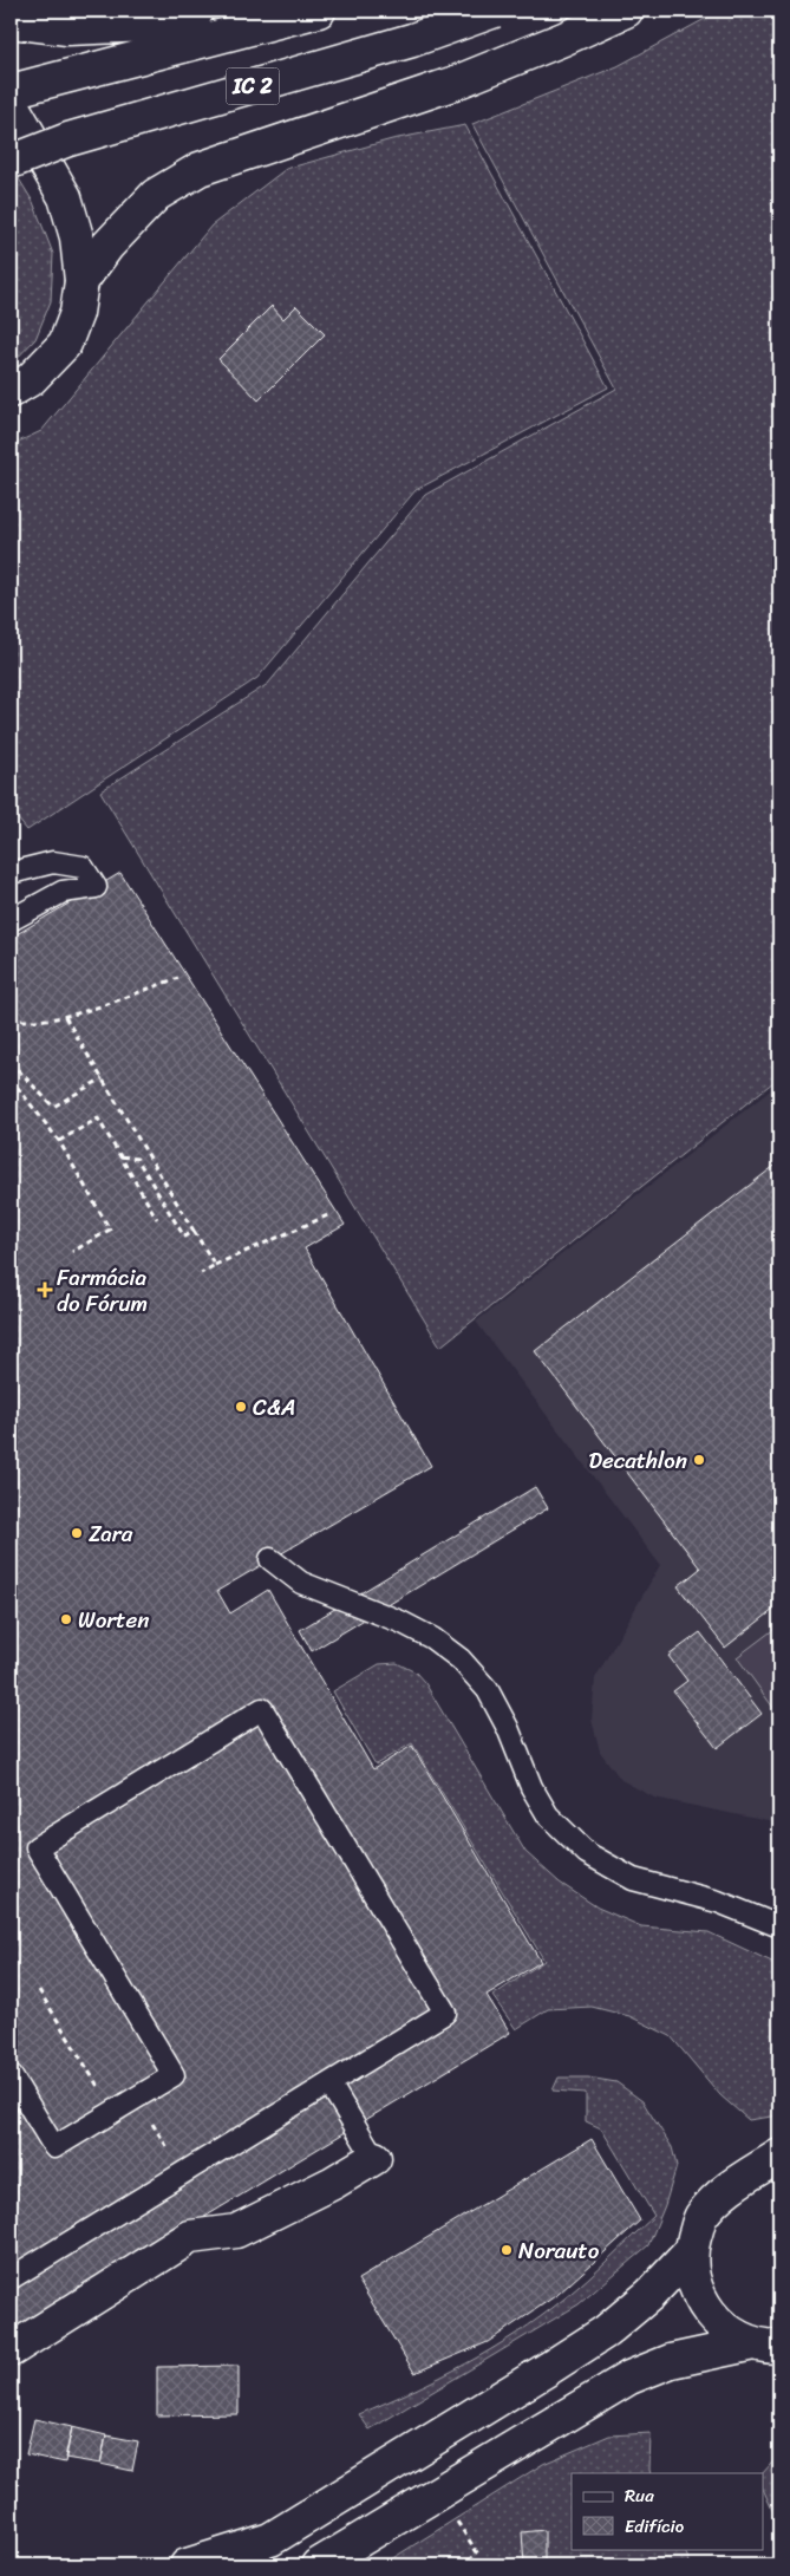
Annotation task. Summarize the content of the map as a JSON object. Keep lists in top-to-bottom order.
{
  "streets": {
    "main road": ["IC 2"]
  },
  "places": {
    "health": ["Farmácia do Fórum"],
    "other": [
      "C&A",
      "Decathlon",
      "Zara",
      "Worten",
      "Norauto"
    ]
  },
  "legend": ["Rua", "Edifício"]
}
